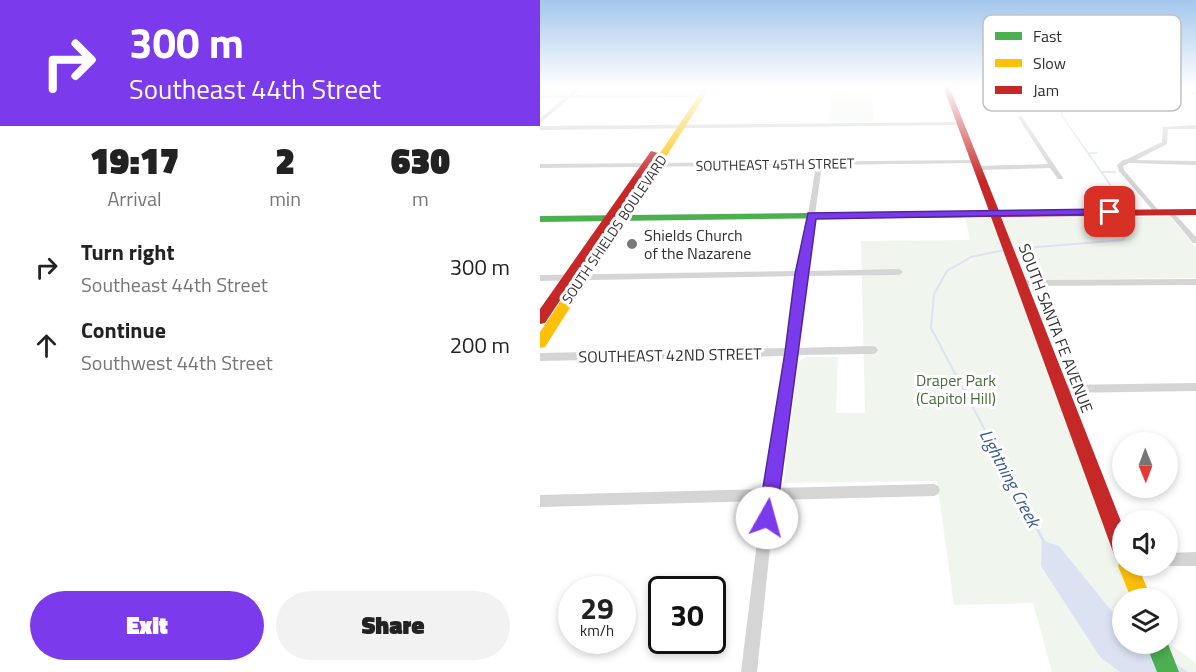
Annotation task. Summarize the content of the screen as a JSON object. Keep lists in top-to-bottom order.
{
  "streets": {
    "main road": ["SOUTH SHIELDS BOULEVARD", "SOUTH SANTA FE AVENUE"],
    "street": ["SOUTHEAST 45TH STREET", "SOUTHEAST 42ND STREET"]
  },
  "crossings": [
    ["SOUTHEAST 45TH STREET", "SOUTH SHIELDS BOULEVARD"],
    ["SOUTHEAST 45TH STREET", "SOUTH SANTA FE AVENUE"]
  ],
  "water": ["Lightning Creek"],
  "parks": ["Draper Park (Capitol Hill)"],
  "places": ["Shields Church of the Nazarene"],
  "legend": ["Fast", "Slow", "Jam"],
  "north": "bottom",
  "page": {
    "turn": ["300 m", "Southeast 44th Street"],
    "eta": [
      "19:17",
      "Arrival",
      "2",
      "min",
      "630",
      "m"
    ],
    "list": [
      {
        "name": "Turn right",
        "note": "Southeast 44th Street",
        "value": "300 m"
      },
      {
        "name": "Continue",
        "note": "Southwest 44th Street",
        "value": "200 m"
      }
    ],
    "speed": "29 km/h",
    "limit": "30",
    "buttons": ["Exit", "Share"]
  }
}
